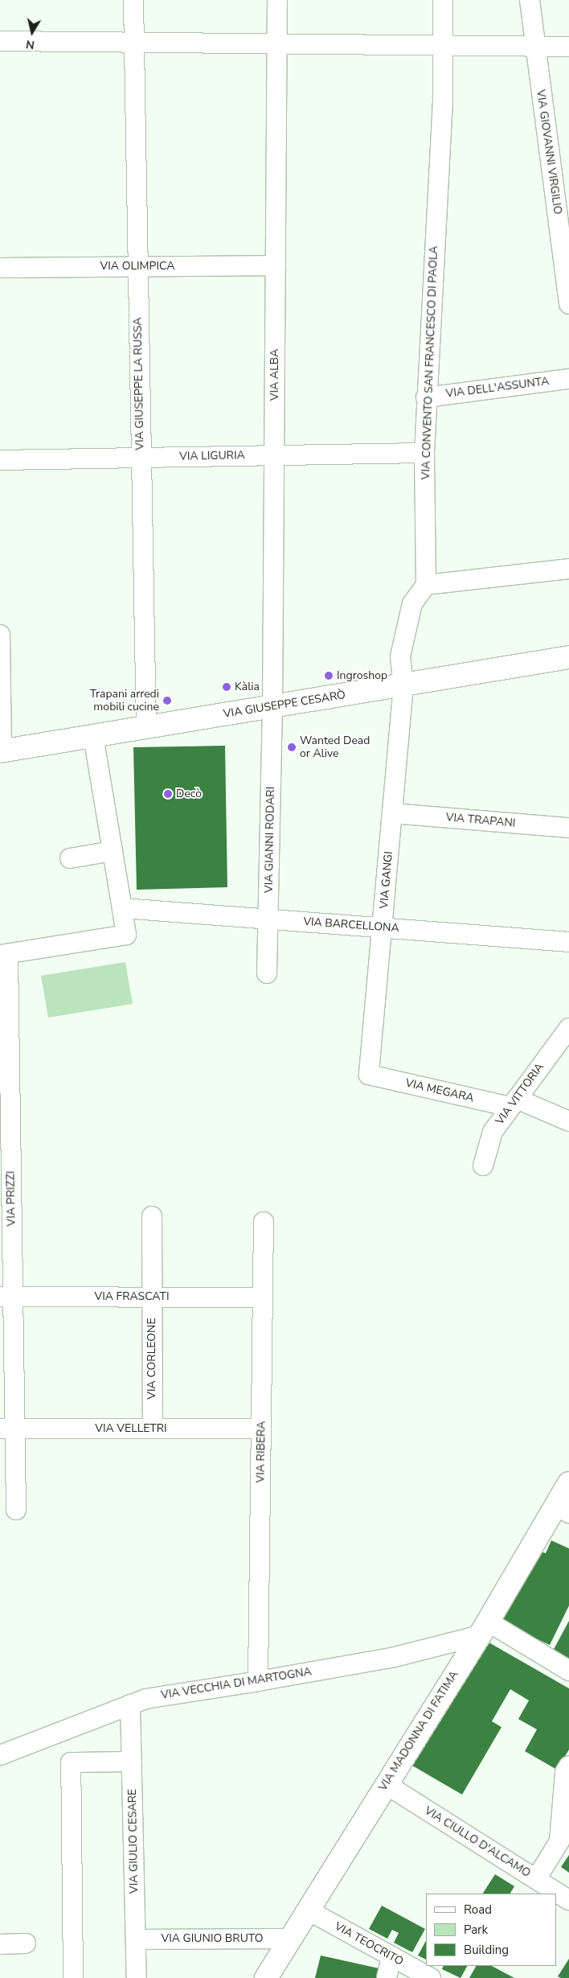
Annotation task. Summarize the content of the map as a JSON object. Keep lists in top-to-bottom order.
{
  "streets": {
    "street": [
      "VIA GIOVANNI VIRGILIO",
      "VIA OLIMPICA",
      "VIA CONVENTO SAN FRANCESCO DI PAOLA",
      "VIA ALBA",
      "VIA GIUSEPPE LA RUSSA",
      "VIA DELL'ASSUNTA",
      "VIA LIGURIA",
      "VIA GIUSEPPE CESARÒ",
      "VIA TRAPANI",
      "VIA GIANNI RODARI",
      "VIA GANGI",
      "VIA BARCELLONA",
      "VIA MEGARA",
      "VIA VITTORIA",
      "VIA PRIZZI",
      "VIA FRASCATI",
      "VIA CORLEONE",
      "VIA VELLETRI",
      "VIA RIBERA",
      "VIA VECCHIA DI MARTOGNA",
      "VIA MADONNA DI FATIMA",
      "VIA GIULIO CESARE",
      "VIA CIULLO D'ALCAMO",
      "VIA GIUNIO BRUTO",
      "VIA TEOCRITO"
    ]
  },
  "crossings": [
    ["VIA OLIMPICA", "VIA ALBA"],
    ["VIA OLIMPICA", "VIA GIUSEPPE LA RUSSA"],
    ["VIA CONVENTO SAN FRANCESCO DI PAOLA", "VIA DELL'ASSUNTA"],
    ["VIA CONVENTO SAN FRANCESCO DI PAOLA", "VIA LIGURIA"],
    ["VIA CONVENTO SAN FRANCESCO DI PAOLA", "VIA GANGI"],
    ["VIA ALBA", "VIA LIGURIA"],
    ["VIA ALBA", "VIA GIUSEPPE CESARÒ"],
    ["VIA ALBA", "VIA GIANNI RODARI"],
    ["VIA GIUSEPPE LA RUSSA", "VIA LIGURIA"],
    ["VIA GIUSEPPE LA RUSSA", "VIA GIUSEPPE CESARÒ"],
    ["VIA GIUSEPPE CESARÒ", "VIA GIANNI RODARI"],
    ["VIA GIUSEPPE CESARÒ", "VIA GANGI"],
    ["VIA TRAPANI", "VIA GANGI"],
    ["VIA GIANNI RODARI", "VIA BARCELLONA"],
    ["VIA GANGI", "VIA BARCELLONA"],
    ["VIA GANGI", "VIA MEGARA"],
    ["VIA MEGARA", "VIA VITTORIA"],
    ["VIA PRIZZI", "VIA FRASCATI"],
    ["VIA PRIZZI", "VIA VELLETRI"],
    ["VIA FRASCATI", "VIA CORLEONE"],
    ["VIA FRASCATI", "VIA RIBERA"],
    ["VIA CORLEONE", "VIA VELLETRI"],
    ["VIA VELLETRI", "VIA RIBERA"],
    ["VIA RIBERA", "VIA VECCHIA DI MARTOGNA"],
    ["VIA VECCHIA DI MARTOGNA", "VIA MADONNA DI FATIMA"],
    ["VIA VECCHIA DI MARTOGNA", "VIA GIULIO CESARE"],
    ["VIA MADONNA DI FATIMA", "VIA CIULLO D'ALCAMO"],
    ["VIA MADONNA DI FATIMA", "VIA GIUNIO BRUTO"],
    ["VIA MADONNA DI FATIMA", "VIA TEOCRITO"],
    ["VIA GIULIO CESARE", "VIA GIUNIO BRUTO"]
  ],
  "places": [
    "Ingroshop",
    "Kàlia",
    "Trapani arredi mobili cucine",
    "Wanted Dead or Alive",
    "Decò"
  ],
  "legend": ["Road", "Park", "Building"],
  "north": "bottom"
}
